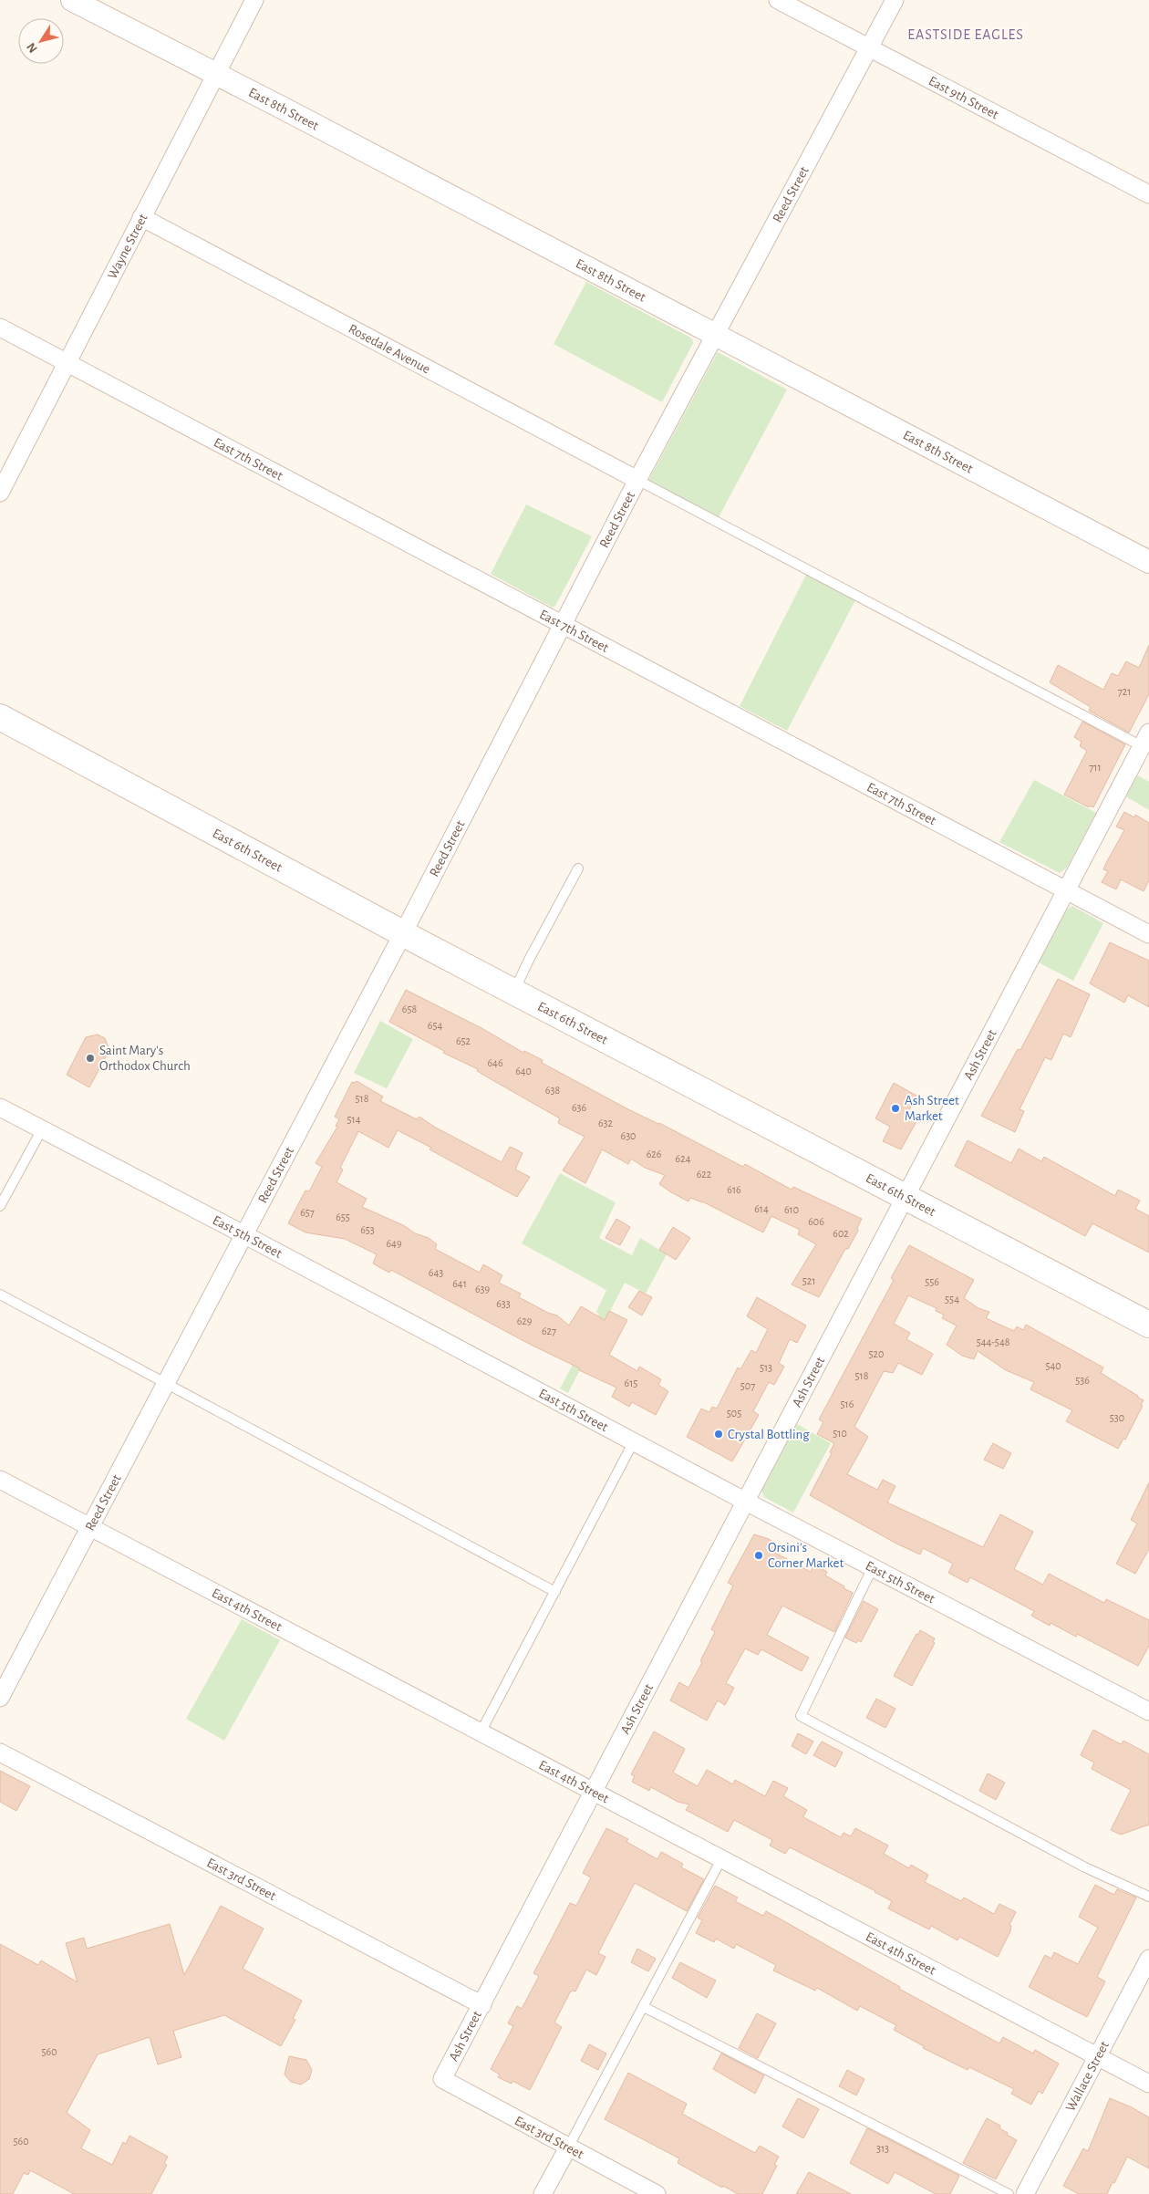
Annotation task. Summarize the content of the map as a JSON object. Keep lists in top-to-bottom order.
{
  "streets": {
    "main road": ["East 6th Street"],
    "street": [
      "East 9th Street",
      "East 8th Street",
      "Reed Street",
      "Wayne Street",
      "Rosedale Avenue",
      "East 7th Street",
      "Ash Street",
      "East 5th Street",
      "East 4th Street",
      "East 3rd Street",
      "Wallace Street"
    ]
  },
  "crossings": [
    ["East 9th Street", "Reed Street"],
    ["East 8th Street", "Reed Street"],
    ["East 8th Street", "Wayne Street"],
    ["Reed Street", "Rosedale Avenue"],
    ["Reed Street", "East 7th Street"],
    ["Reed Street", "East 6th Street"],
    ["Reed Street", "East 5th Street"],
    ["Reed Street", "East 4th Street"],
    ["Wayne Street", "Rosedale Avenue"],
    ["Wayne Street", "East 7th Street"],
    ["East 7th Street", "Ash Street"],
    ["East 6th Street", "Ash Street"],
    ["Ash Street", "East 5th Street"],
    ["Ash Street", "East 4th Street"],
    ["Ash Street", "East 3rd Street"],
    ["East 4th Street", "Wallace Street"]
  ],
  "districts": ["EASTSIDE EAGLES"],
  "places": [
    "Saint Mary's Orthodox Church",
    "Ash Street Market",
    "Crystal Bottling",
    "Orsini's Corner Market"
  ],
  "house_numbers": [
    "721",
    "711",
    "658",
    "654",
    "652",
    "646",
    "640",
    "638",
    "518",
    "636",
    "514",
    "632",
    "630",
    "626",
    "624",
    "622",
    "616",
    "614",
    "610",
    "657",
    "655",
    "606",
    "653",
    "602",
    "649",
    "643",
    "521",
    "556",
    "641",
    "639",
    "554",
    "633",
    "629",
    "627",
    "544-548",
    "520",
    "540",
    "513",
    "518",
    "536",
    "615",
    "507",
    "516",
    "505",
    "530",
    "510",
    "560",
    "560",
    "313"
  ],
  "north": "bottom left"
}
